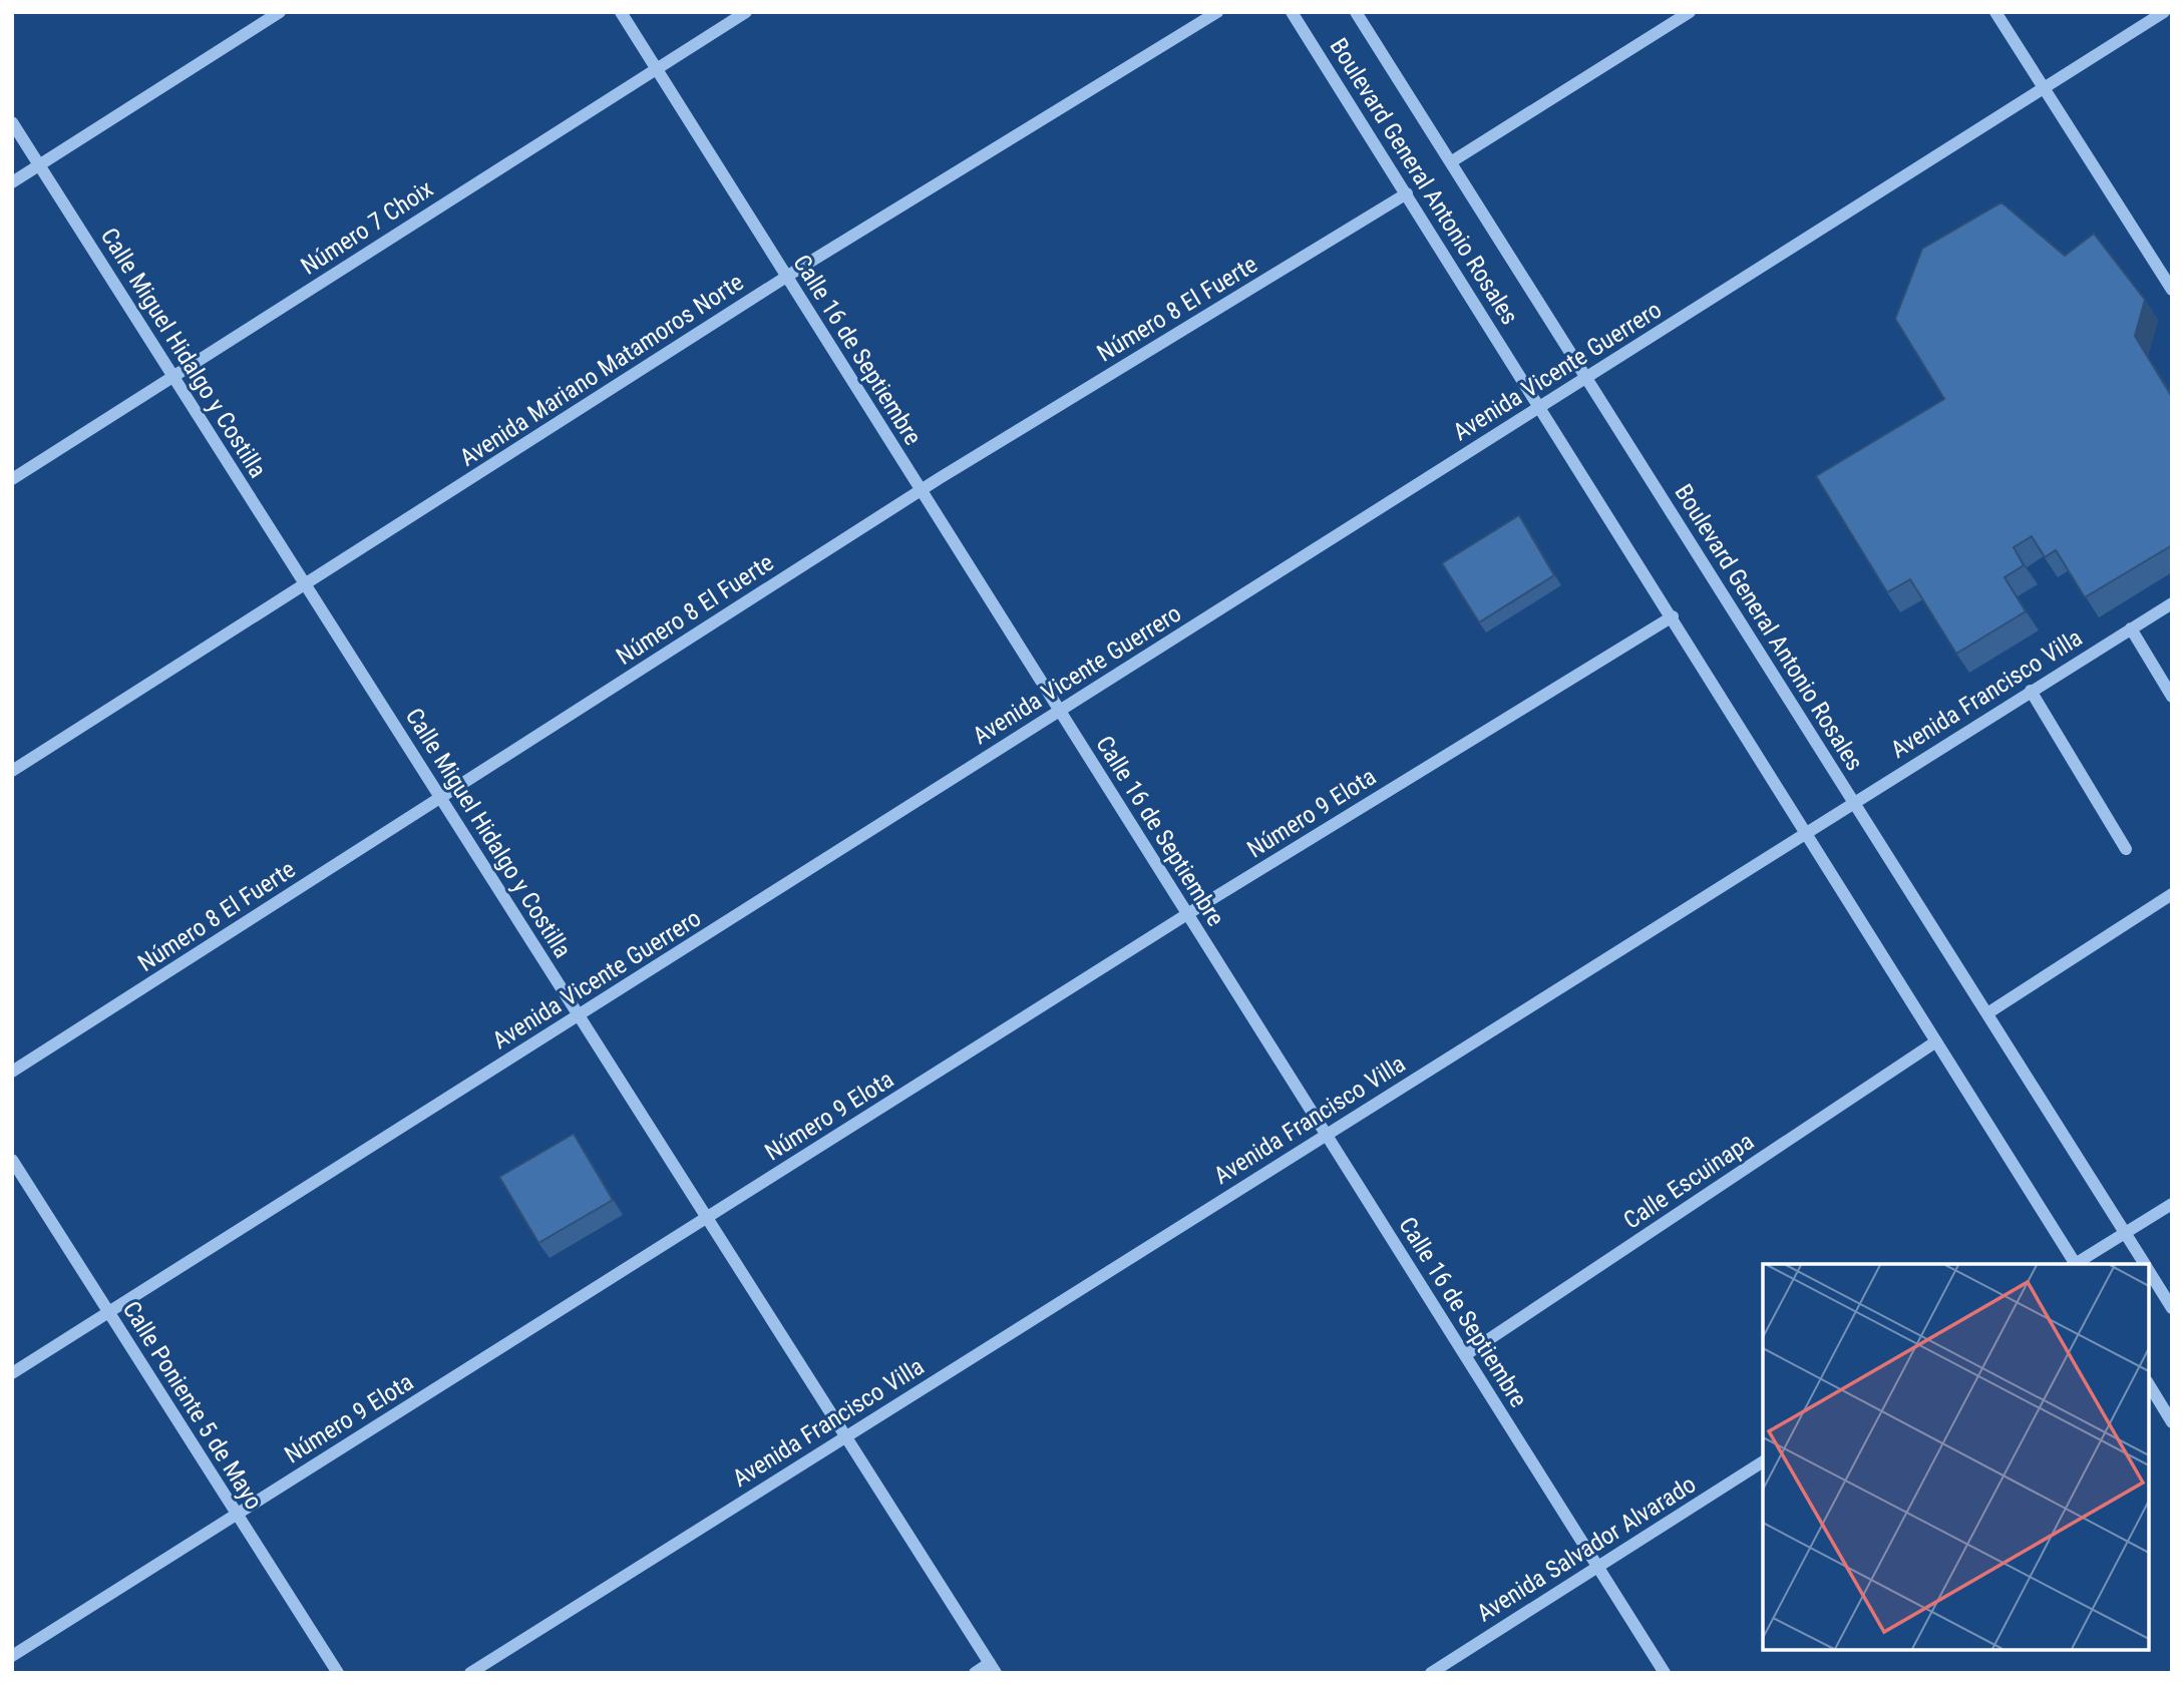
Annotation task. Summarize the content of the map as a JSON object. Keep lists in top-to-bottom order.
{
  "streets": {
    "street": [
      "Boulevard General Antonio Rosales",
      "Número 7 Choix",
      "Número 8 El Fuerte",
      "Calle 16 de Septiembre",
      "Calle Miguel Hidalgo y Costilla",
      "Avenida Mariano Matamoros Norte",
      "Avenida Vicente Guerrero",
      "Avenida Francisco Villa",
      "Número 9 Elota",
      "Calle Escuinapa",
      "Calle Poniente 5 de Mayo",
      "Avenida Salvador Alvarado"
    ]
  },
  "crossings": [
    ["Boulevard General Antonio Rosales", "Número 8 El Fuerte"],
    ["Boulevard General Antonio Rosales", "Avenida Vicente Guerrero"],
    ["Boulevard General Antonio Rosales", "Avenida Francisco Villa"],
    ["Boulevard General Antonio Rosales", "Número 9 Elota"],
    ["Boulevard General Antonio Rosales", "Calle Escuinapa"],
    ["Número 7 Choix", "Calle 16 de Septiembre"],
    ["Número 7 Choix", "Calle Miguel Hidalgo y Costilla"],
    ["Número 8 El Fuerte", "Calle 16 de Septiembre"],
    ["Número 8 El Fuerte", "Calle Miguel Hidalgo y Costilla"],
    ["Calle 16 de Septiembre", "Avenida Mariano Matamoros Norte"],
    ["Calle 16 de Septiembre", "Avenida Vicente Guerrero"],
    ["Calle 16 de Septiembre", "Avenida Francisco Villa"],
    ["Calle 16 de Septiembre", "Número 9 Elota"],
    ["Calle 16 de Septiembre", "Calle Escuinapa"],
    ["Calle 16 de Septiembre", "Avenida Salvador Alvarado"],
    ["Calle Miguel Hidalgo y Costilla", "Avenida Mariano Matamoros Norte"],
    ["Calle Miguel Hidalgo y Costilla", "Avenida Vicente Guerrero"],
    ["Calle Miguel Hidalgo y Costilla", "Avenida Francisco Villa"],
    ["Calle Miguel Hidalgo y Costilla", "Número 9 Elota"],
    ["Avenida Vicente Guerrero", "Calle Poniente 5 de Mayo"],
    ["Número 9 Elota", "Calle Poniente 5 de Mayo"]
  ]
}
